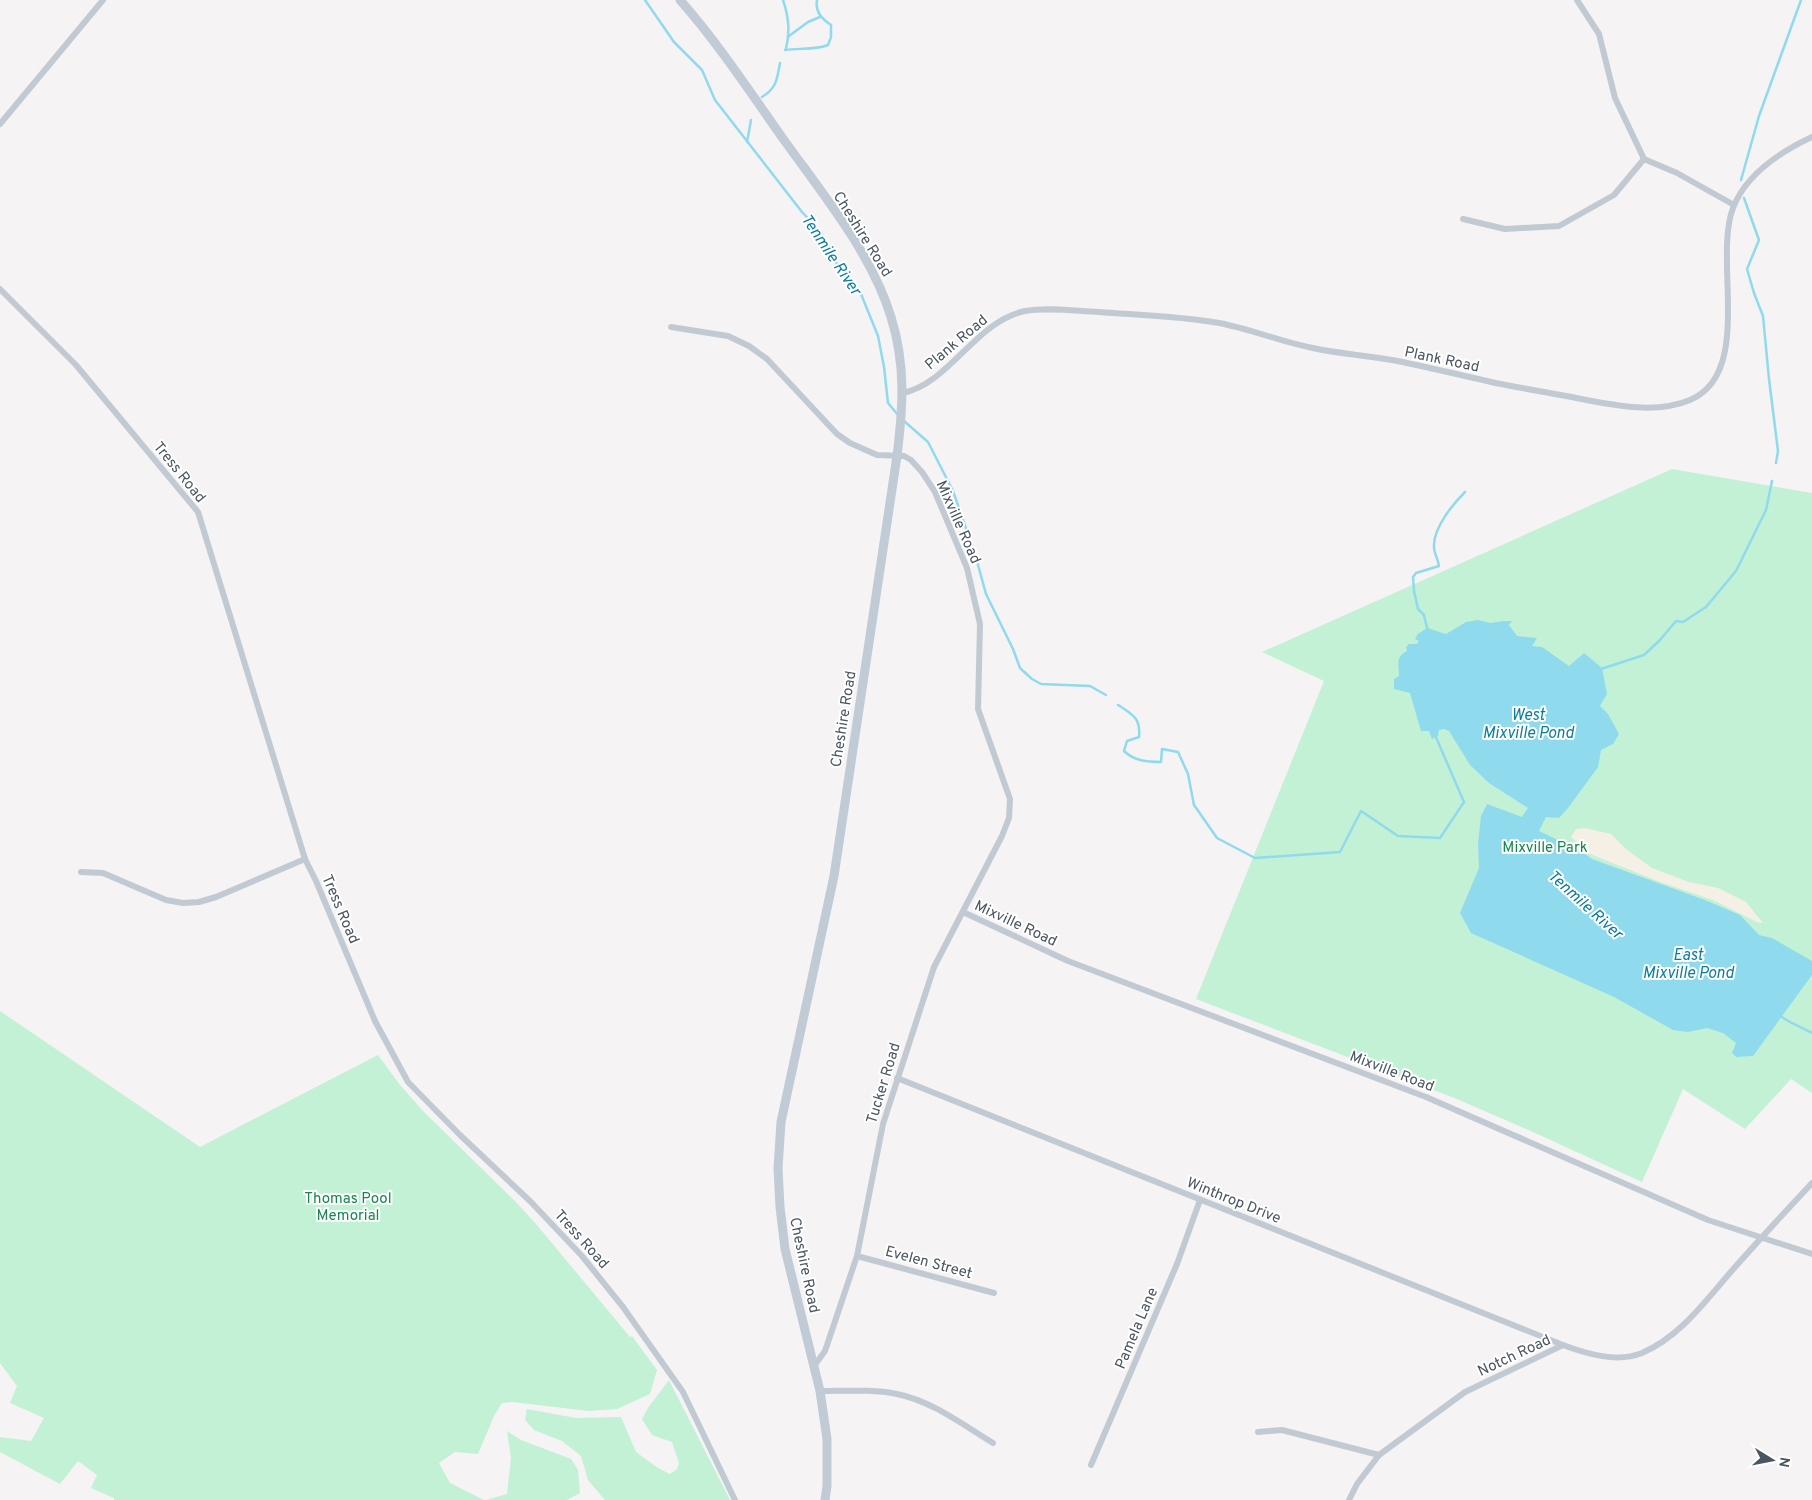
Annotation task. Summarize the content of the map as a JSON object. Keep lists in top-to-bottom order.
{
  "streets": {
    "main road": ["Cheshire Road"],
    "street": [
      "Plank Road",
      "Tress Road",
      "Mixville Road",
      "Tucker Road",
      "Winthrop Drive",
      "Evelen Street",
      "Pamela Lane",
      "Notch Road"
    ]
  },
  "crossings": [
    ["Cheshire Road", "Plank Road"],
    ["Cheshire Road", "Mixville Road"],
    ["Cheshire Road", "Tucker Road"],
    ["Mixville Road", "Tucker Road"],
    ["Mixville Road", "Notch Road"],
    ["Tucker Road", "Winthrop Drive"],
    ["Tucker Road", "Evelen Street"],
    ["Winthrop Drive", "Pamela Lane"],
    ["Winthrop Drive", "Notch Road"]
  ],
  "water": ["Tenmile River", "West Mixville Pond", "East Mixville Pond"],
  "parks": ["Mixville Park", "Thomas Pool Memorial"],
  "north": "right"
}
